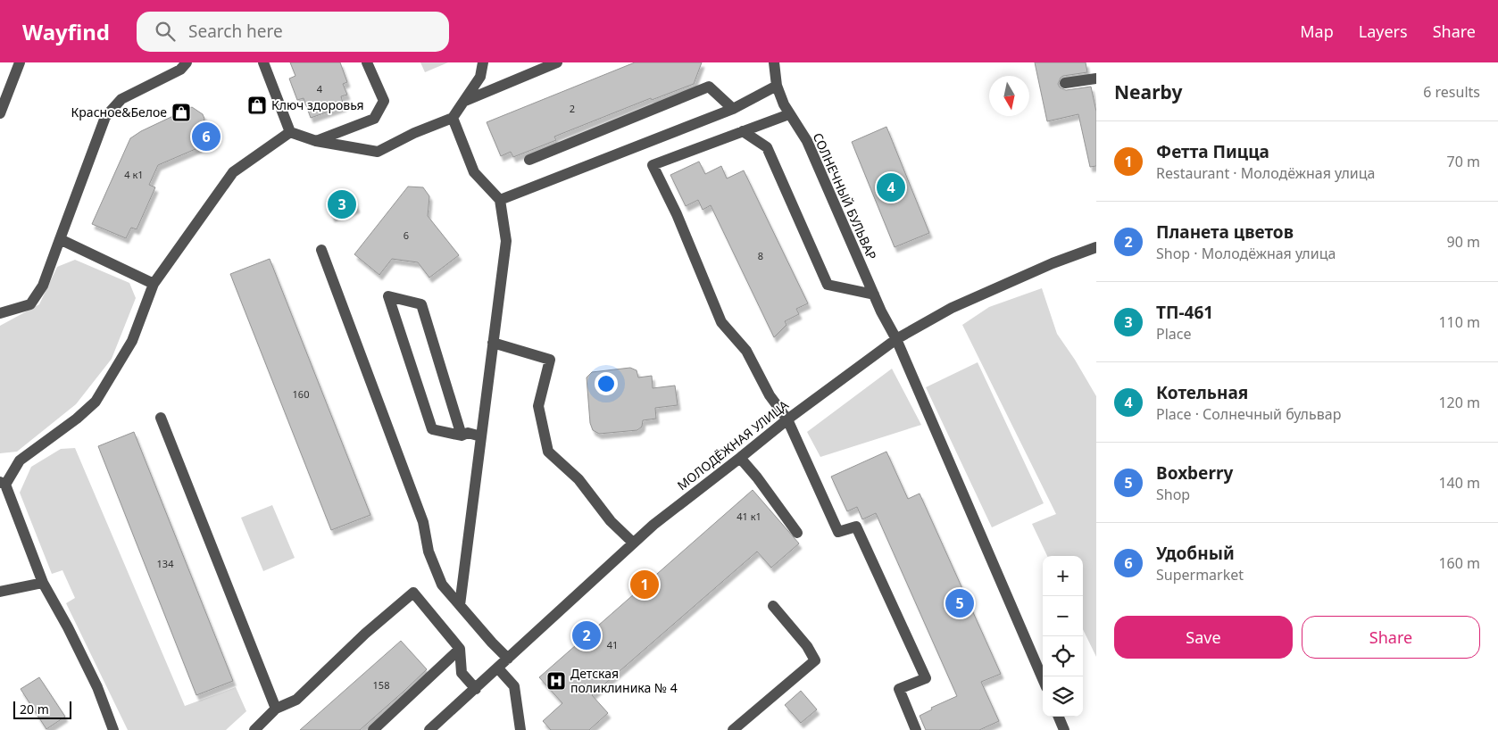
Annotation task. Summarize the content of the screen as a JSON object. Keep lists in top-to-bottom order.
{
  "streets": {
    "street": ["СОЛНЕЧНЫЙ БУЛЬВАР", "МОЛОДЁЖНАЯ УЛИЦА"]
  },
  "crossings": [
    ["СОЛНЕЧНЫЙ БУЛЬВАР", "МОЛОДЁЖНАЯ УЛИЦА"]
  ],
  "places": {
    "shop": ["Ключ здоровья", "Красное&Белое"],
    "hospital": ["Детская поликлиника № 4"]
  },
  "house_numbers": [
    "4",
    "2",
    "4 к1",
    "6",
    "8",
    "160",
    "41 к1",
    "134",
    "41",
    "158"
  ],
  "scale_bar": "20 m",
  "north": "bottom",
  "page": {
    "header": "Wayfind",
    "search": "Search here",
    "nav": ["Map", "Layers", "Share"],
    "heading": ["Nearby", "6 results"],
    "pins": [
      "6",
      "4",
      "3",
      "1",
      "5",
      "2"
    ],
    "list": [
      {
        "mark": "1",
        "name": "Фетта Пицца",
        "note": "Restaurant · Молодёжная улица",
        "value": "70 m"
      },
      {
        "mark": "2",
        "name": "Планета цветов",
        "note": "Shop · Молодёжная улица",
        "value": "90 m"
      },
      {
        "mark": "3",
        "name": "ТП-461",
        "note": "Place",
        "value": "110 m"
      },
      {
        "mark": "4",
        "name": "Котельная",
        "note": "Place · Солнечный бульвар",
        "value": "120 m"
      },
      {
        "mark": "5",
        "name": "Boxberry",
        "note": "Shop",
        "value": "140 m"
      },
      {
        "mark": "6",
        "name": "Удобный",
        "note": "Supermarket",
        "value": "160 m"
      }
    ],
    "map_buttons": ["+", "−"],
    "buttons": ["Save", "Share"],
    "scale": "20 m"
  }
}
